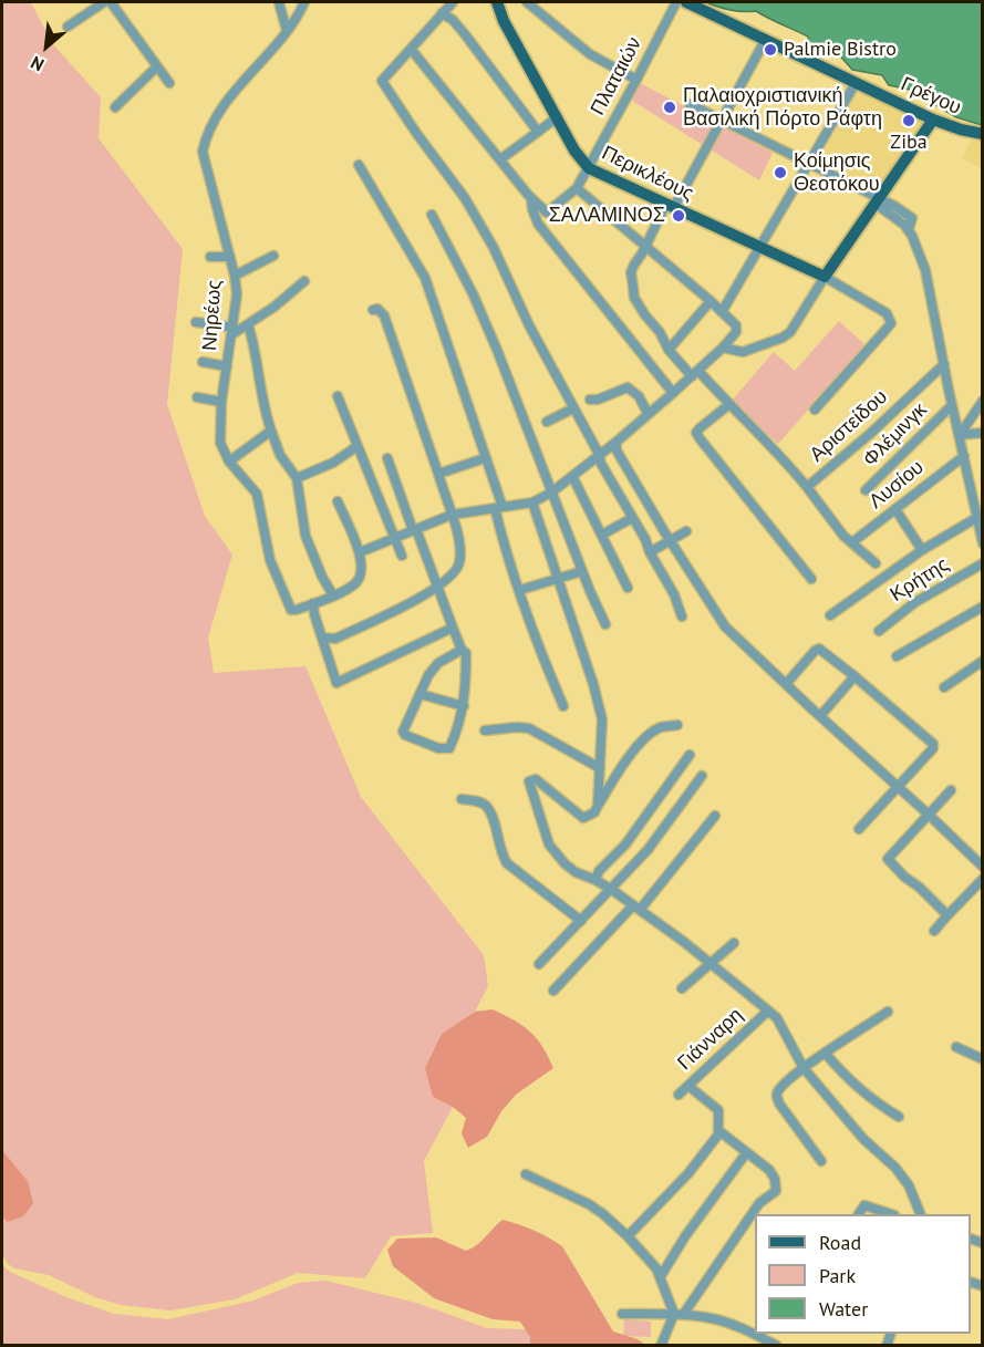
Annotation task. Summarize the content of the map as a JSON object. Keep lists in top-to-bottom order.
{
  "streets": {
    "main road": ["Γρέγου", "Περικλέους"],
    "street": [
      "Πλαταιών",
      "Νηρέως",
      "Αριστείδου",
      "Φλέμινγκ",
      "Λυσίου",
      "Κρήτης",
      "Γιάνναρη"
    ]
  },
  "crossings": [
    ["Πλαταιών", "Περικλέους"],
    ["Γρέγου", "Αριστείδου"],
    ["Περικλέους", "Αριστείδου"]
  ],
  "places": [
    "Palmie Bistro",
    "Παλαιοχριστιανική Βασιλική Πόρτο Ράφτη",
    "Ziba",
    "Κοίμησις Θεοτόκου",
    "ΣΑΛΑΜΙΝΟΣ"
  ],
  "legend": ["Road", "Park", "Water"],
  "north": "bottom left"
}
